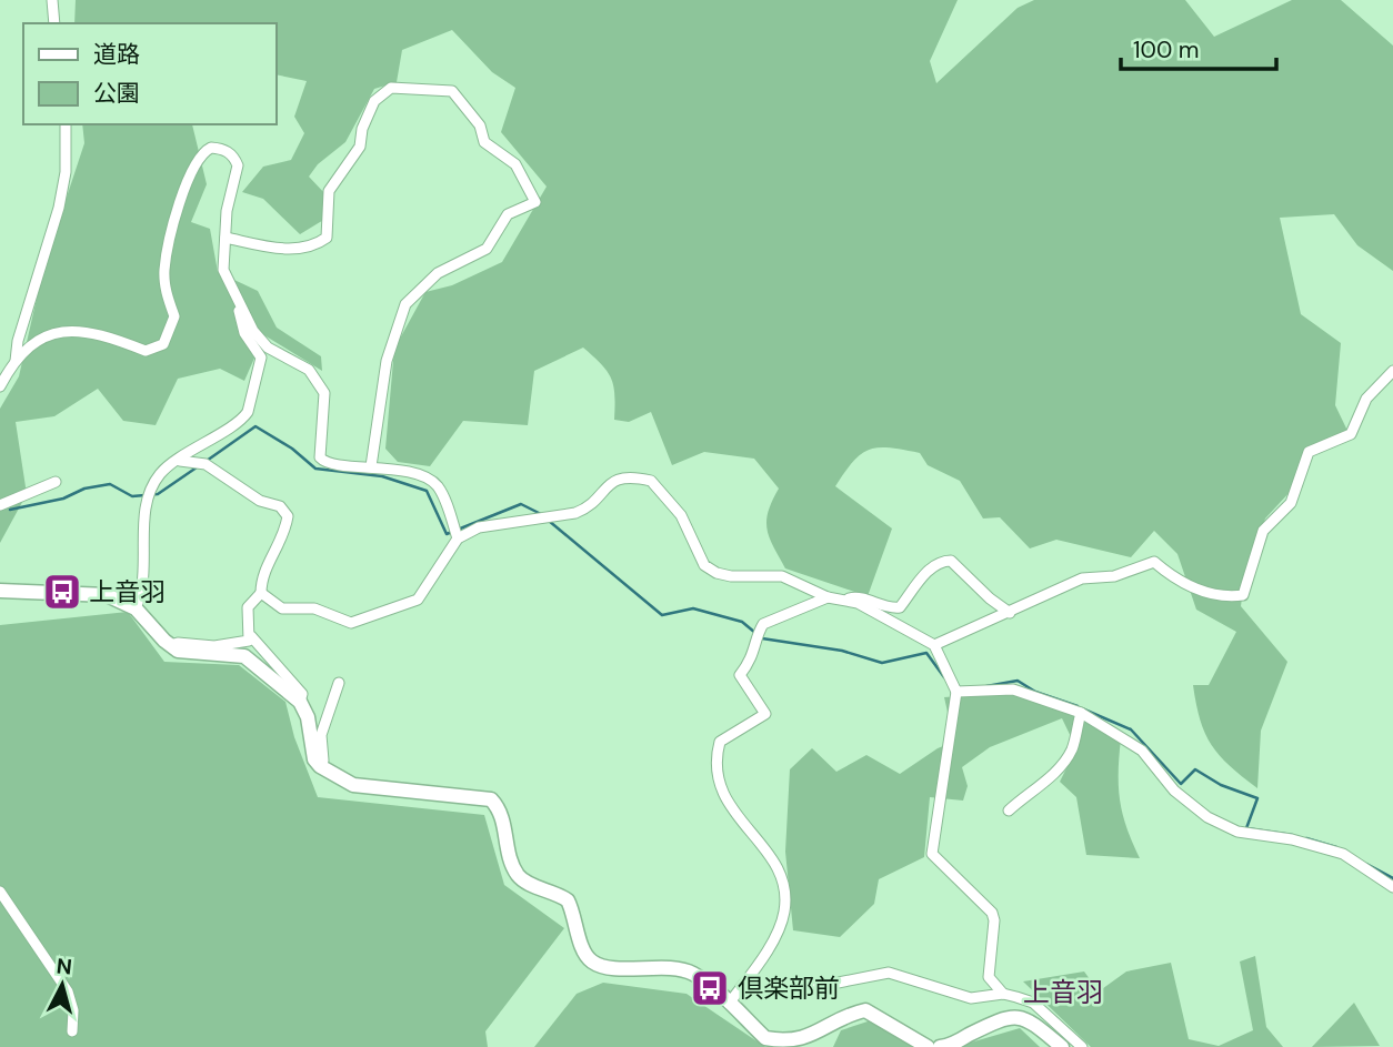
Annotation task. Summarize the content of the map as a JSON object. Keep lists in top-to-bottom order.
{
  "districts": ["上音羽"],
  "places": {
    "bus stop": ["上音羽", "倶楽部前"]
  },
  "legend": ["道路", "公園"],
  "scale_bar": "100 m",
  "north": "top"
}
